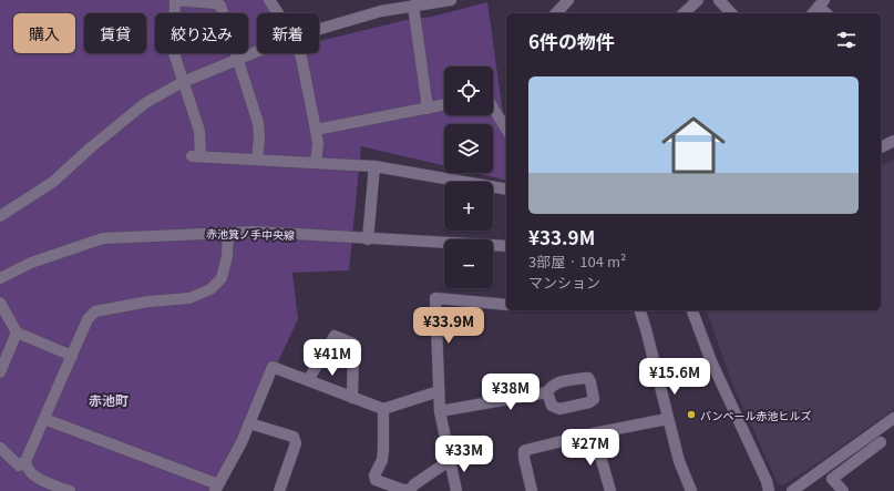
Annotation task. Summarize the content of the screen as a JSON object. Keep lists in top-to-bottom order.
{
  "streets": {
    "street": ["赤池箕ノ手中央線"]
  },
  "districts": ["赤池町"],
  "places": ["バンベール赤池ヒルズ"],
  "page": {
    "chip": [
      "購入",
      "賃貸",
      "絞り込み",
      "新着"
    ],
    "heading": "6件の物件",
    "map_buttons": ["+", "−"],
    "list": [
      {
        "name": "¥33.9M",
        "note": "3部屋 · 104 m² · マンション"
      }
    ],
    "price": [
      "¥33.9M",
      "¥41M",
      "¥15.6M",
      "¥38M",
      "¥27M",
      "¥33M"
    ]
  }
}
